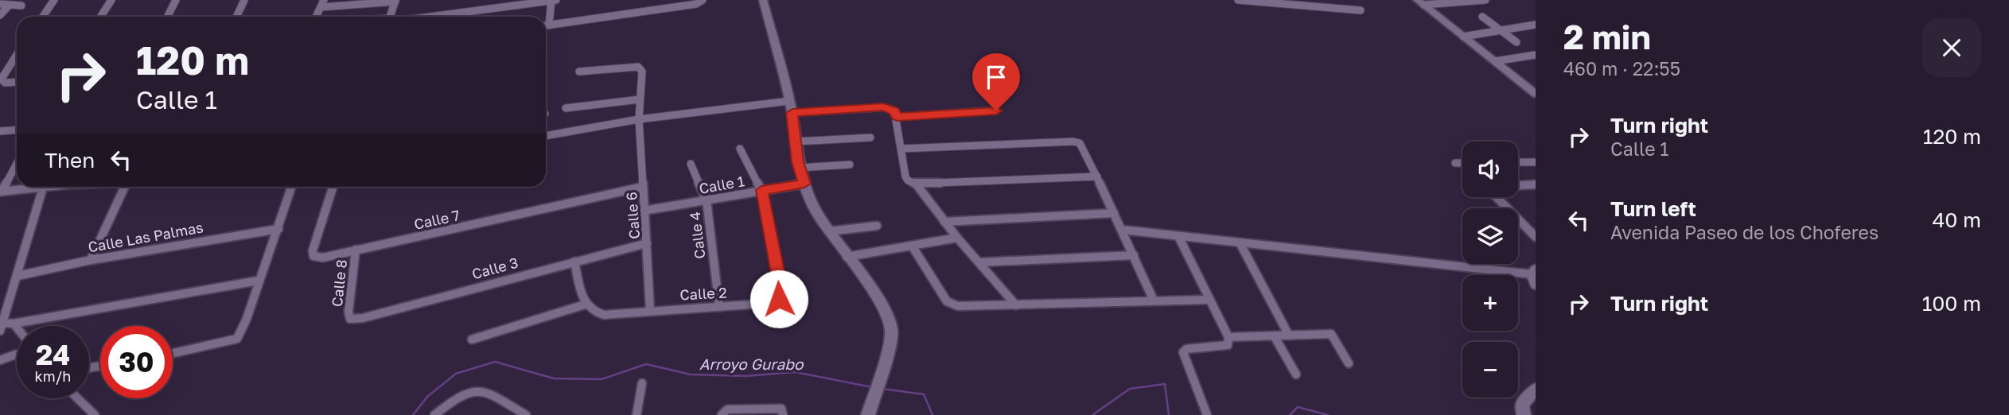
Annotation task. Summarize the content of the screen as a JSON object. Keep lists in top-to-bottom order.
{
  "streets": {
    "street": [
      "Calle 1",
      "Calle 6",
      "Calle 7",
      "Calle 4",
      "Calle Las Palmas",
      "Calle 3",
      "Calle 8",
      "Calle 2"
    ]
  },
  "crossings": [
    ["Calle 1", "Calle 6"],
    ["Calle 1", "Calle 4"],
    ["Calle 1", "Calle 2"],
    ["Calle 6", "Calle 7"],
    ["Calle 6", "Calle 3"],
    ["Calle 6", "Calle 2"],
    ["Calle 7", "Calle 8"],
    ["Calle 4", "Calle 2"],
    ["Calle 3", "Calle 8"]
  ],
  "water": ["Arroyo Gurabo"],
  "page": {
    "heading": ["2 min", "460 m · 22:55"],
    "turn": ["120 m", "Calle 1"],
    "list": [
      {
        "name": "Turn right",
        "note": "Calle 1",
        "value": "120 m"
      },
      {
        "name": "Turn left",
        "note": "Avenida Paseo de los Choferes",
        "value": "40 m"
      },
      {
        "name": "Turn right",
        "value": "100 m"
      }
    ],
    "then": "Then",
    "map_buttons": ["+", "−"],
    "speed": "24 km/h",
    "limit": "30"
  }
}
